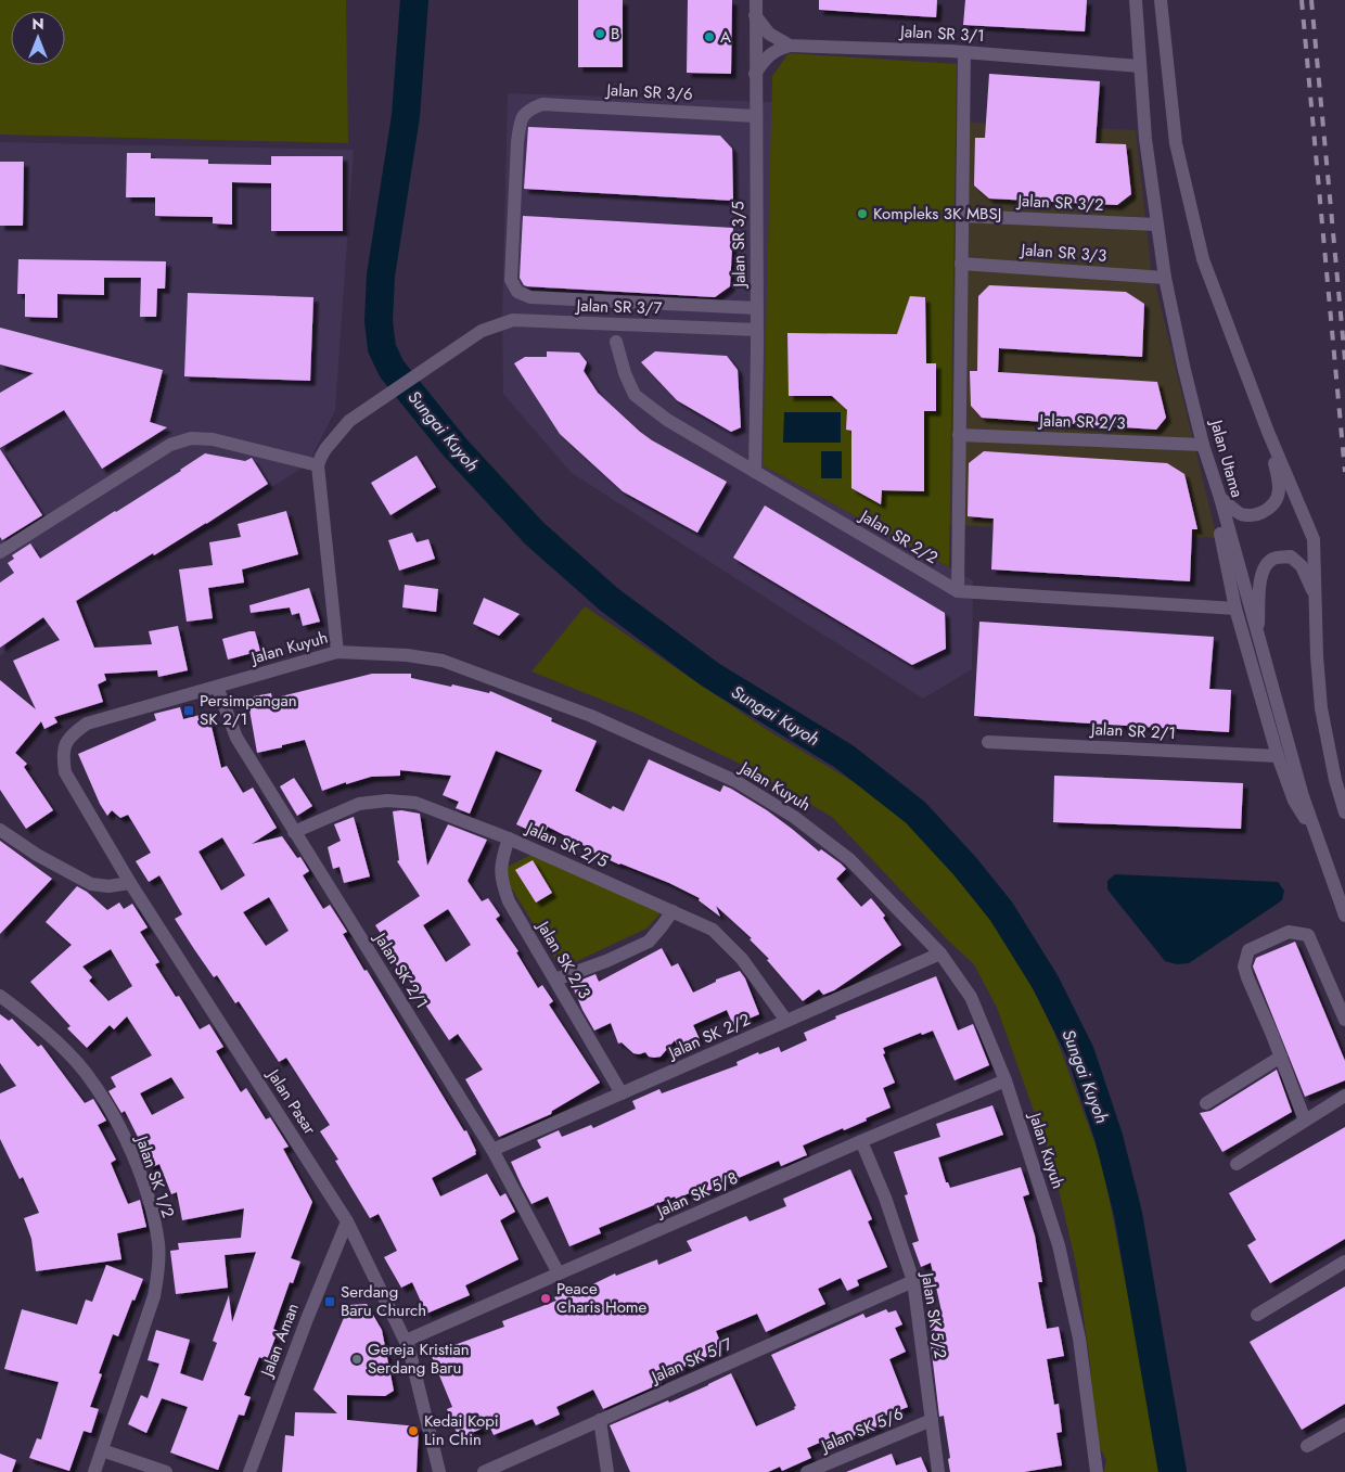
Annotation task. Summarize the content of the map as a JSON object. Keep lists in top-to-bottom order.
{
  "streets": {
    "street": [
      "Jalan SR 3/1",
      "Jalan SR 3/6",
      "Jalan SR 3/2",
      "Jalan SR 3/5",
      "Jalan SR 3/3",
      "Jalan SR 3/7",
      "Jalan SR 2/3",
      "Jalan Utama",
      "Jalan SR 2/2",
      "Jalan Kuyuh",
      "Jalan SR 2/1",
      "Jalan SK 2/5",
      "Jalan SK 2/3",
      "Jalan SK 2/1",
      "Jalan SK 2/2",
      "Jalan Pasar",
      "Jalan SK 1/2",
      "Jalan SK 5/8",
      "Jalan SK 5/2",
      "Jalan Aman",
      "Jalan SK 5/7",
      "Jalan SK 5/6"
    ]
  },
  "crossings": [
    ["Jalan SR 3/1", "Jalan Utama"],
    ["Jalan SR 3/6", "Jalan SR 3/5"],
    ["Jalan SR 3/2", "Jalan Utama"],
    ["Jalan SR 3/5", "Jalan SR 3/7"],
    ["Jalan SR 3/5", "Jalan SR 2/2"],
    ["Jalan SR 3/3", "Jalan Utama"],
    ["Jalan SR 2/3", "Jalan Utama"],
    ["Jalan Kuyuh", "Jalan SK 2/1"],
    ["Jalan Kuyuh", "Jalan SK 2/2"],
    ["Jalan Kuyuh", "Jalan Pasar"],
    ["Jalan Kuyuh", "Jalan SK 5/8"],
    ["Jalan SK 2/5", "Jalan SK 2/3"],
    ["Jalan SK 2/5", "Jalan SK 2/1"],
    ["Jalan SK 2/5", "Jalan SK 2/2"],
    ["Jalan SK 2/3", "Jalan SK 2/2"],
    ["Jalan SK 2/1", "Jalan SK 2/2"],
    ["Jalan SK 2/1", "Jalan SK 5/8"],
    ["Jalan Pasar", "Jalan SK 5/8"],
    ["Jalan Pasar", "Jalan Aman"],
    ["Jalan SK 5/8", "Jalan SK 5/2"],
    ["Jalan SK 5/2", "Jalan SK 5/7"],
    ["Jalan SK 5/2", "Jalan SK 5/6"]
  ],
  "water": ["Sungai Kuyoh"],
  "places": {
    "other": [
      "B",
      "A",
      "Kompleks 3K MBSJ",
      "Peace Charis Home",
      "Gereja Kristian Serdang Baru",
      "Kedai Kopi Lin Chin"
    ],
    "transit": ["Persimpangan SK 2/1", "Serdang Baru Church"]
  },
  "north": "top"
}
